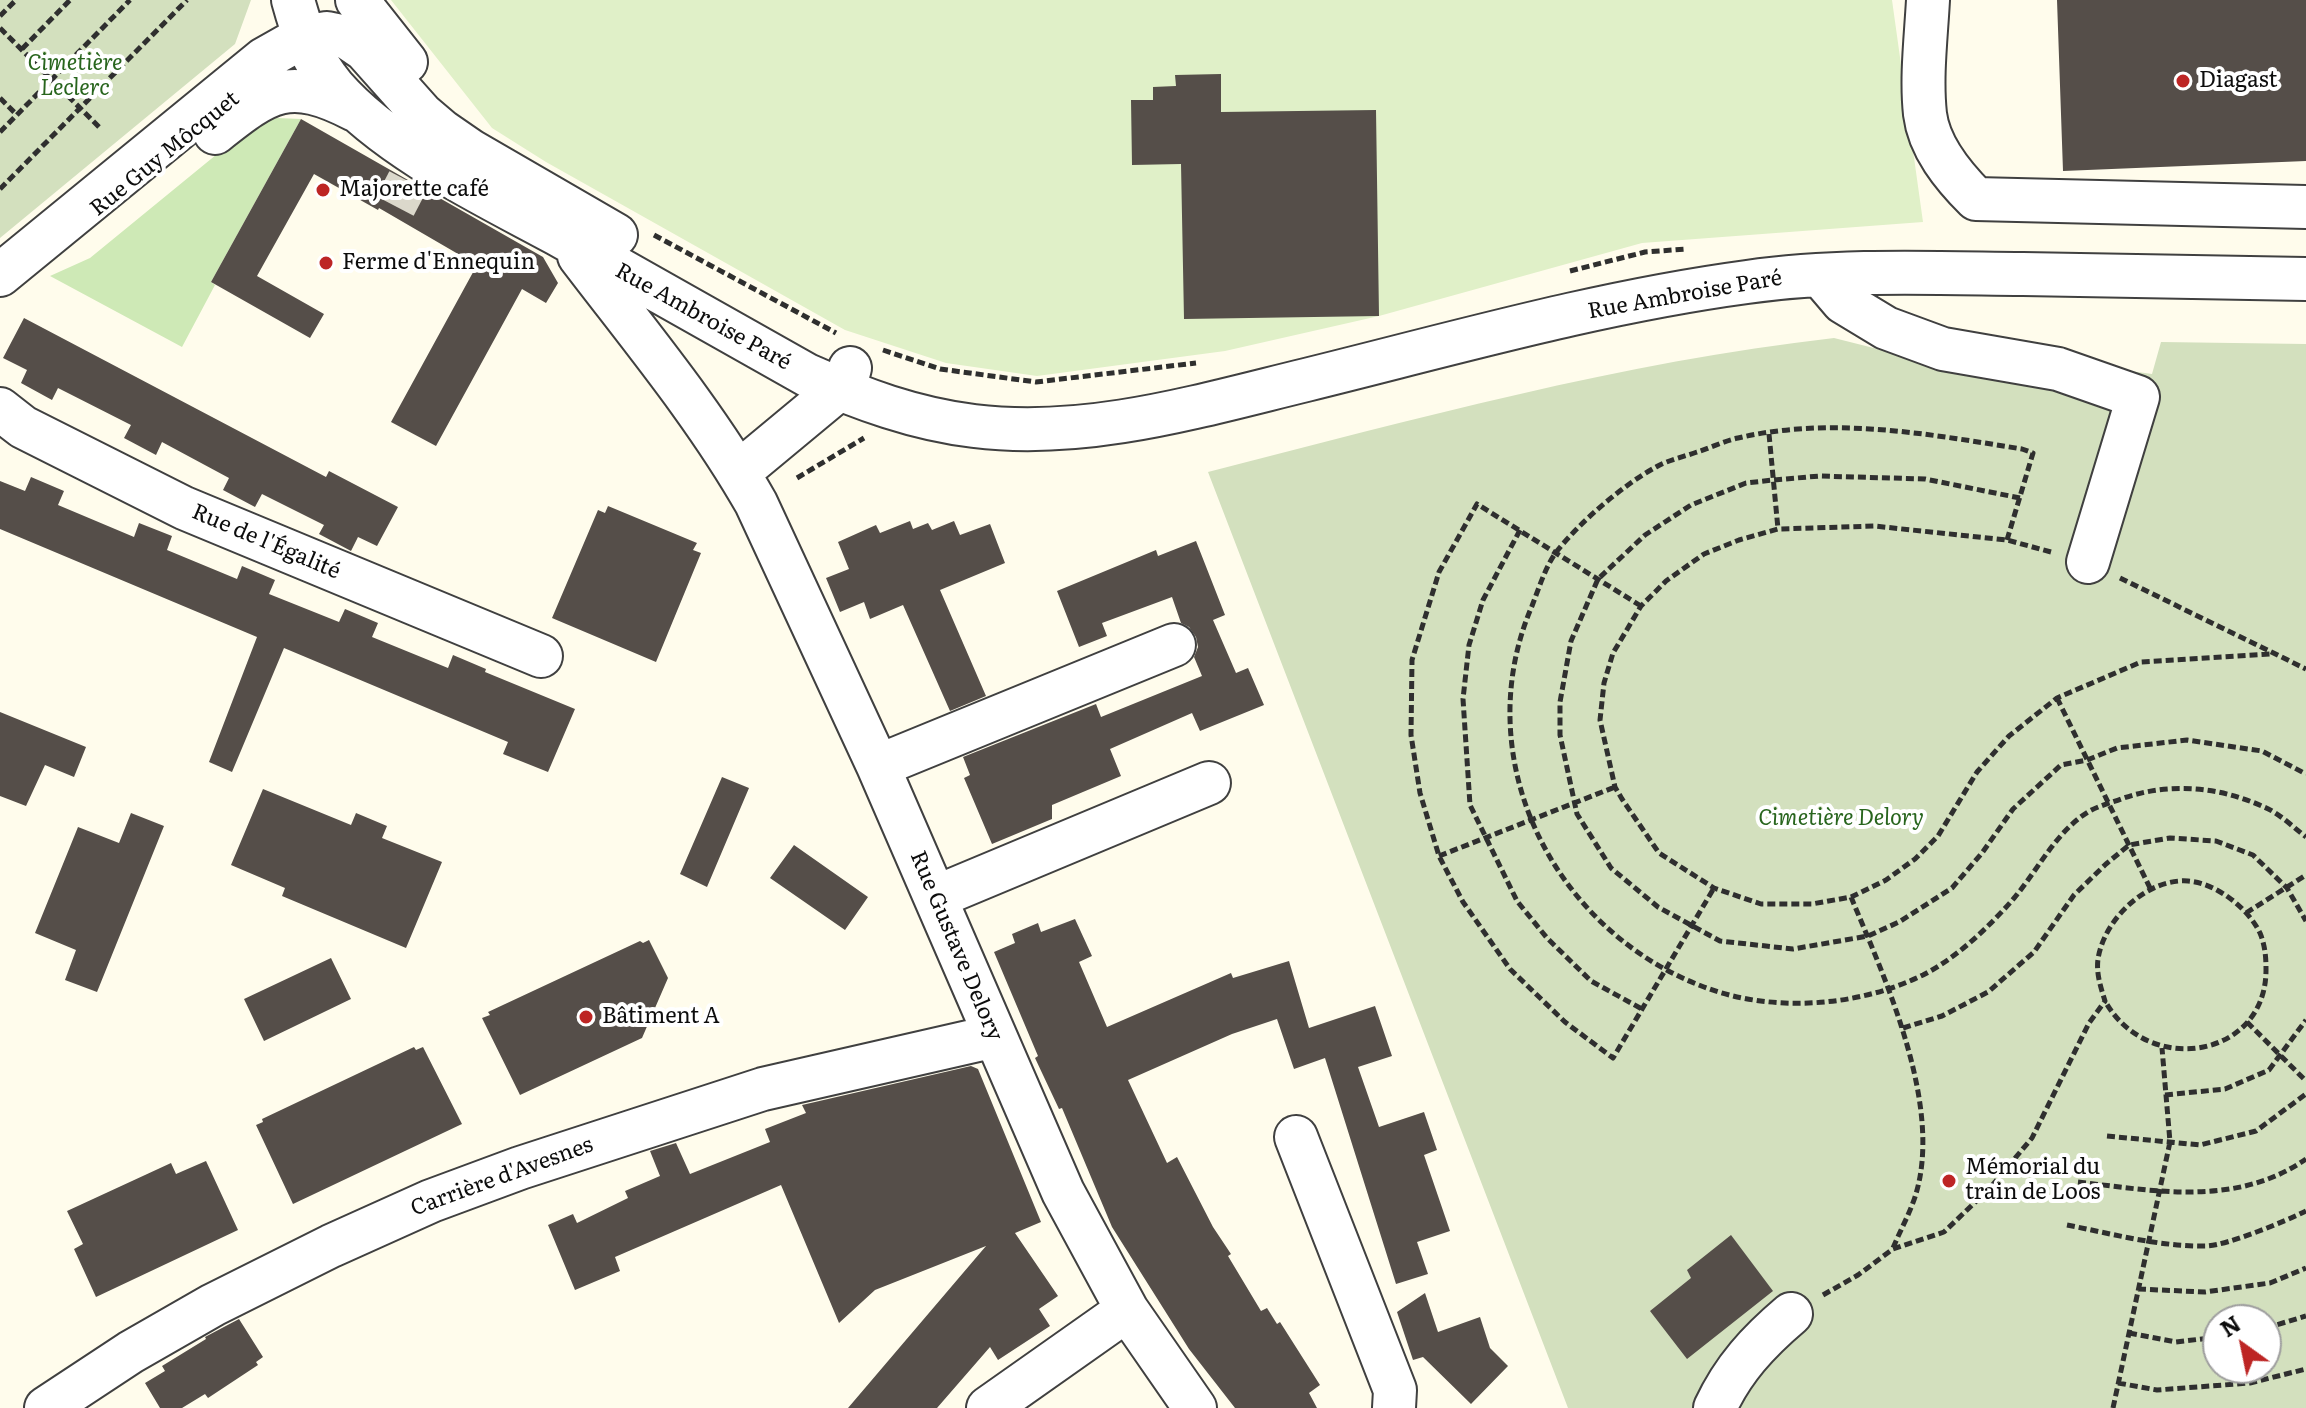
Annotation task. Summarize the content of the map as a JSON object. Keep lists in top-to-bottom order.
{
  "streets": {
    "street": [
      "Rue Guy Môcquet",
      "Rue Ambroise Paré",
      "Rue de l'Égalité",
      "Rue Gustave Delory",
      "Carrière d'Avesnes"
    ]
  },
  "crossings": [
    ["Rue Guy Môcquet", "Rue Ambroise Paré"],
    ["Rue Ambroise Paré", "Rue Gustave Delory"],
    ["Rue Gustave Delory", "Carrière d'Avesnes"]
  ],
  "parks": ["Cimetière Leclerc", "Cimetière Delory"],
  "places": [
    "Diagast",
    "Majorette café",
    "Ferme d'Ennequin",
    "Bâtiment A",
    "Mémorial du train de Loos"
  ],
  "north": "top left"
}
